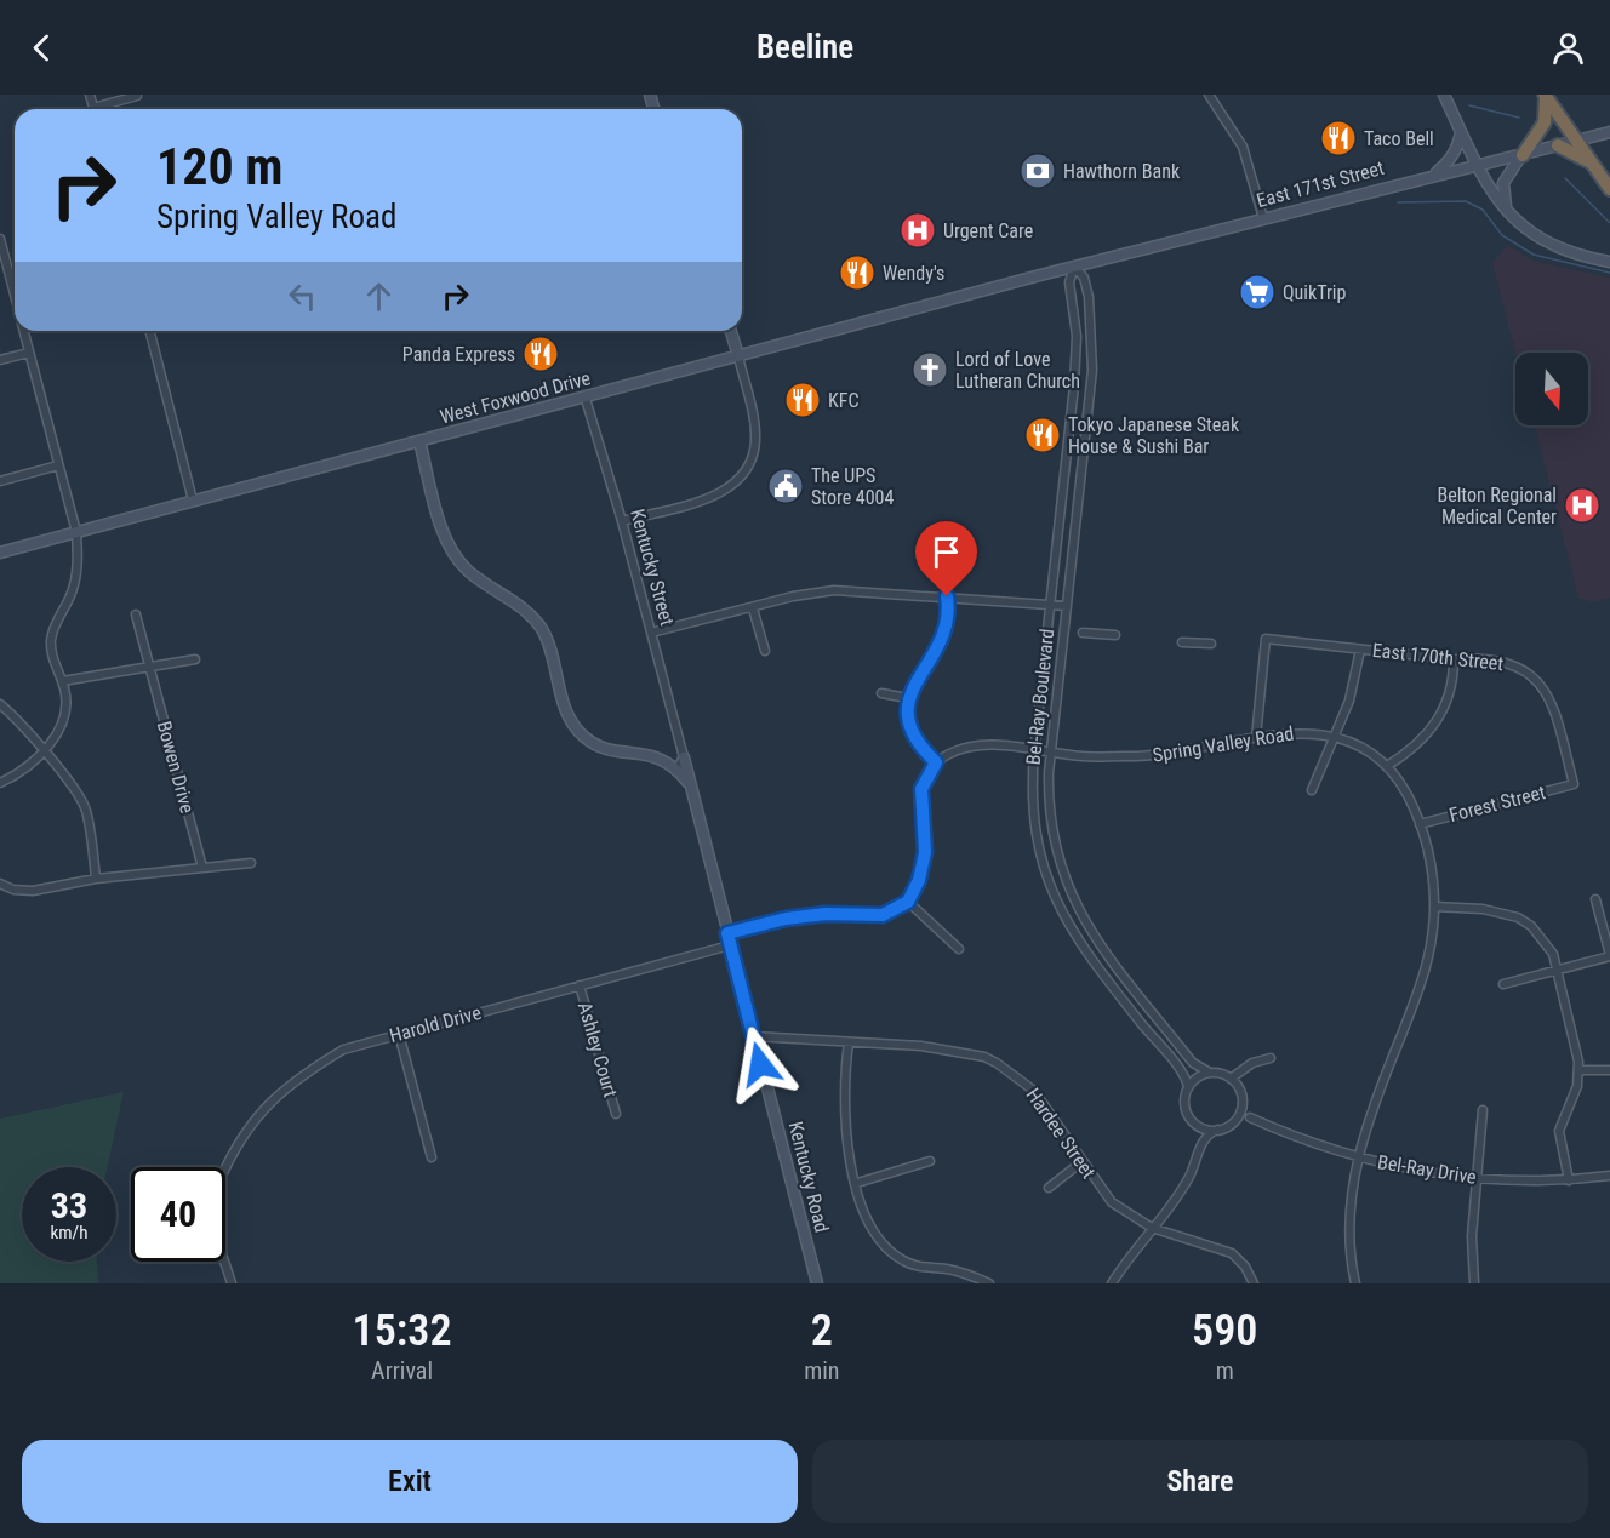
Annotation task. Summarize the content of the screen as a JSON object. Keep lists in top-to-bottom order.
{
  "streets": {
    "main road": ["East 171st Street", "West Foxwood Drive", "Kentucky Road"],
    "street": [
      "Kentucky Street",
      "East 170th Street",
      "Bel-Ray Boulevard",
      "Spring Valley Road",
      "Bowen Drive",
      "Forest Street",
      "Harold Drive",
      "Ashley Court",
      "Hardee Street",
      "Bel-Ray Drive"
    ]
  },
  "crossings": [
    ["East 171st Street", "West Foxwood Drive"],
    ["East 171st Street", "Bel-Ray Boulevard"],
    ["West Foxwood Drive", "Kentucky Street"],
    ["East 170th Street", "Spring Valley Road"],
    ["East 170th Street", "Forest Street"],
    ["Bel-Ray Boulevard", "Spring Valley Road"],
    ["Spring Valley Road", "Forest Street"],
    ["Spring Valley Road", "Bel-Ray Drive"],
    ["Harold Drive", "Ashley Court"],
    ["Hardee Street", "Kentucky Road"]
  ],
  "places": {
    "restaurant": [
      "Taco Bell",
      "Wendy's",
      "Panda Express",
      "KFC",
      "Tokyo Japanese Steak House & Sushi Bar"
    ],
    "bank": ["Hawthorn Bank"],
    "hospital": ["Urgent Care", "Belton Regional Medical Center"],
    "supermarket": ["QuikTrip"],
    "church": ["Lord of Love Lutheran Church"],
    "public building": ["The UPS Store 4004"]
  },
  "north": "bottom",
  "page": {
    "header": "Beeline",
    "turn": ["120 m", "Spring Valley Road"],
    "speed": "33 km/h",
    "limit": "40",
    "eta": [
      "15:32",
      "Arrival",
      "2",
      "min",
      "590",
      "m"
    ],
    "buttons": ["Exit", "Share"]
  }
}
